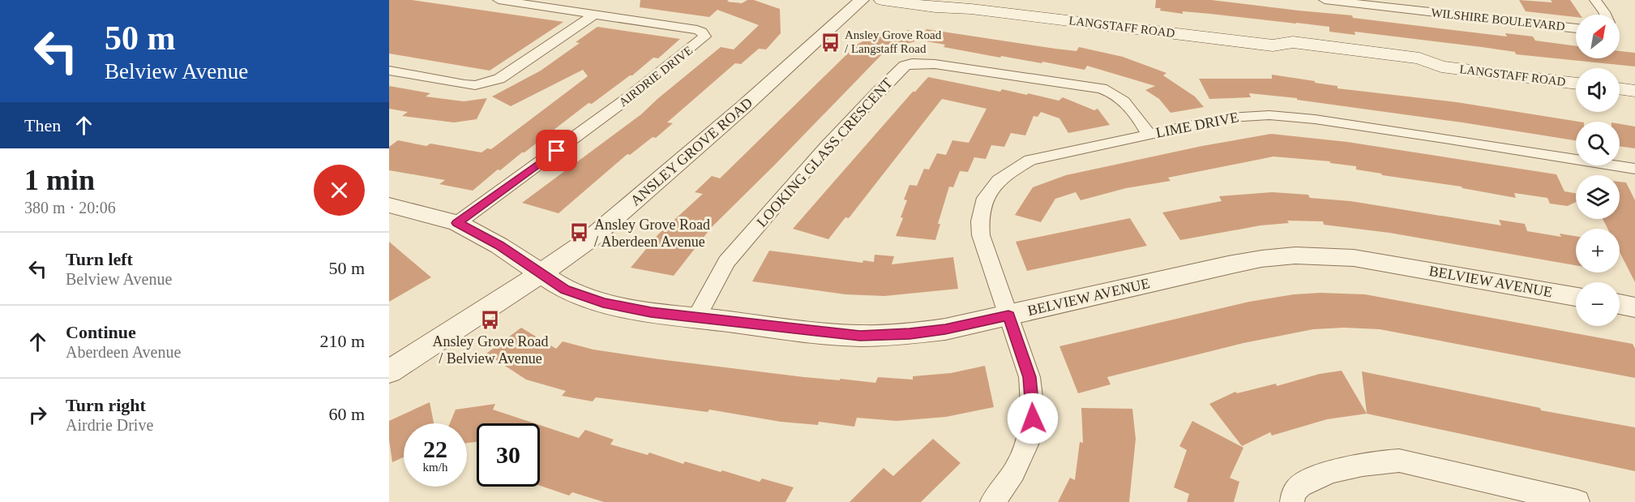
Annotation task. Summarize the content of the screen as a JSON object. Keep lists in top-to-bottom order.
{
  "streets": {
    "main road": ["LANGSTAFF ROAD"],
    "street": [
      "WILSHIRE BOULEVARD",
      "AIRDRIE DRIVE",
      "LIME DRIVE",
      "ANSLEY GROVE ROAD",
      "LOOKING GLASS CRESCENT",
      "BELVIEW AVENUE"
    ]
  },
  "crossings": [
    ["AIRDRIE DRIVE", "BELVIEW AVENUE"],
    ["LIME DRIVE", "LOOKING GLASS CRESCENT"],
    ["LIME DRIVE", "BELVIEW AVENUE"],
    ["ANSLEY GROVE ROAD", "BELVIEW AVENUE"],
    ["LOOKING GLASS CRESCENT", "BELVIEW AVENUE"]
  ],
  "places": {
    "bus stop": ["Ansley Grove Road / Langstaff Road", "Ansley Grove Road / Aberdeen Avenue", "Ansley Grove Road / Belview Avenue"]
  },
  "north": "top right",
  "page": {
    "turn": ["50 m", "Belview Avenue"],
    "map_buttons": ["+", "−"],
    "then": "Then",
    "heading": ["1 min", "380 m · 20:06"],
    "list": [
      {
        "name": "Turn left",
        "note": "Belview Avenue",
        "value": "50 m"
      },
      {
        "name": "Continue",
        "note": "Aberdeen Avenue",
        "value": "210 m"
      },
      {
        "name": "Turn right",
        "note": "Airdrie Drive",
        "value": "60 m"
      }
    ],
    "speed": "22 km/h",
    "limit": "30"
  }
}
